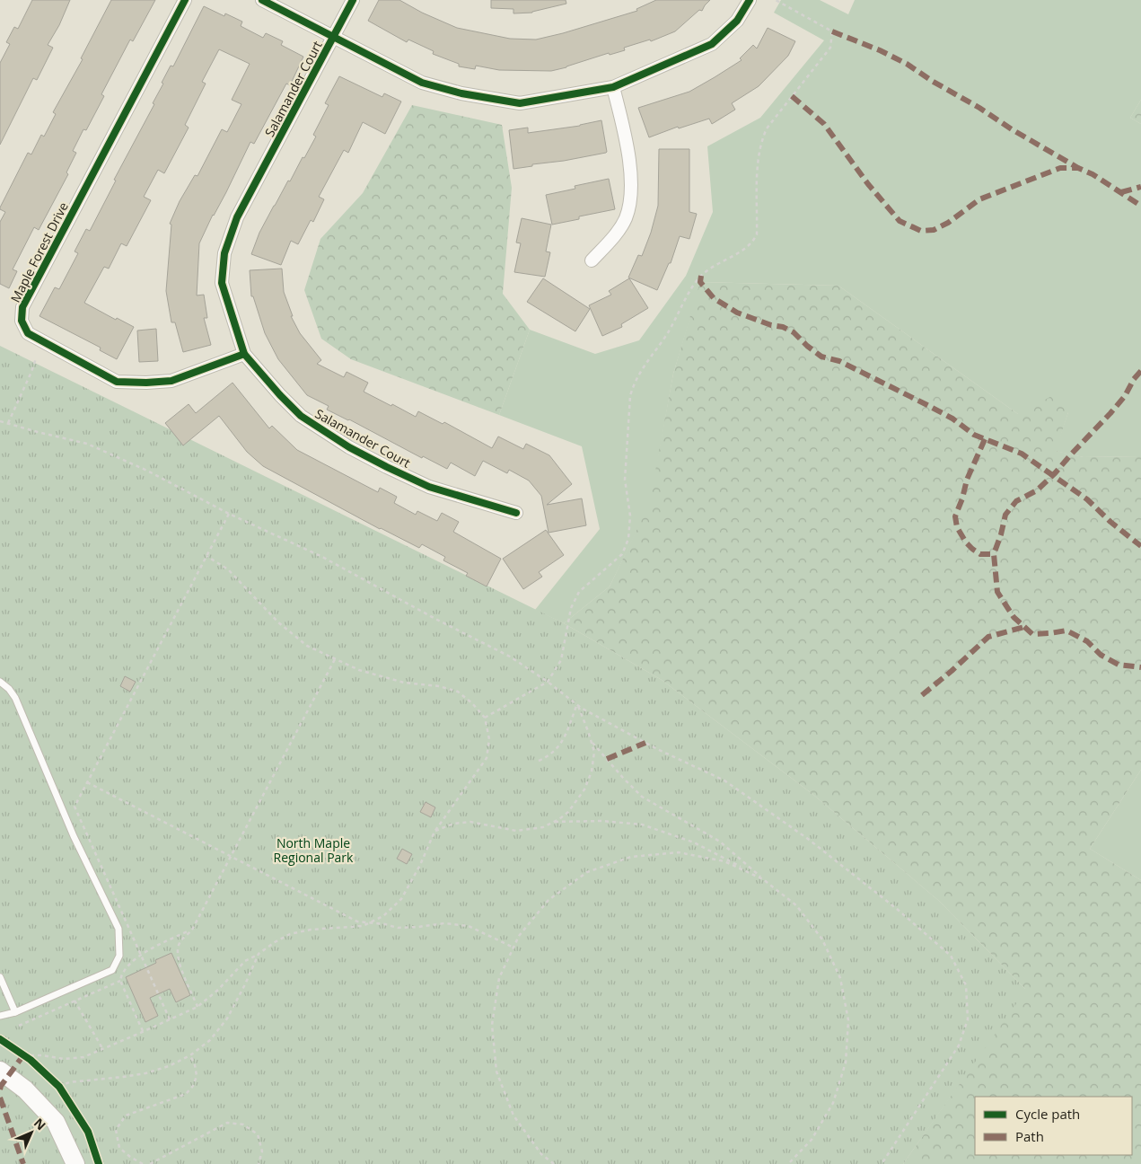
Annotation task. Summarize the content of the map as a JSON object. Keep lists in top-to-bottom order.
{
  "streets": {
    "street": ["Salamander Court", "Maple Forest Drive"]
  },
  "crossings": [
    ["Salamander Court", "Maple Forest Drive"]
  ],
  "parks": ["North Maple Regional Park"],
  "legend": ["Cycle path", "Path"],
  "north": "top right"
}
